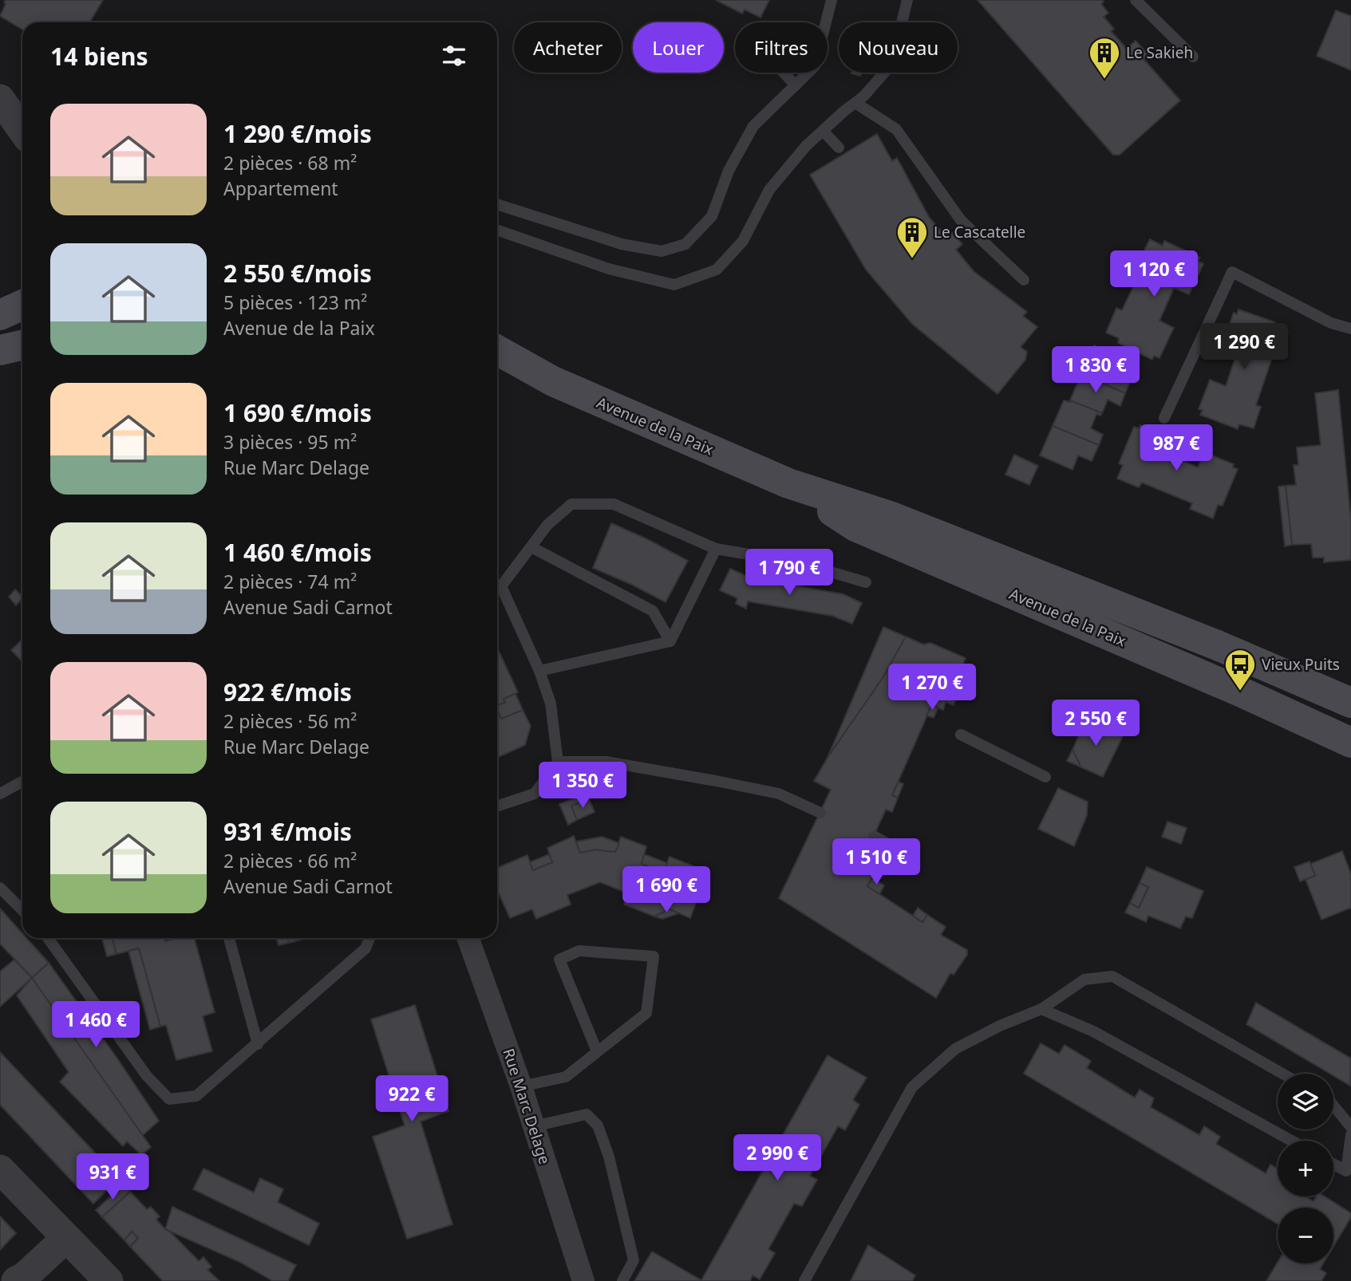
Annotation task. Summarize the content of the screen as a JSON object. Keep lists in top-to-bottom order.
{
  "streets": {
    "main road": ["Avenue de la Paix"],
    "street": ["Rue Marc Delage"]
  },
  "places": {
    "building": ["Le Sakieh", "Le Cascatelle"],
    "bus stop": ["Vieux Puits"]
  },
  "page": {
    "chip": [
      "Acheter",
      "Louer",
      "Filtres",
      "Nouveau"
    ],
    "heading": "14 biens",
    "list": [
      {
        "name": "1 290 €/mois",
        "note": "2 pièces · 68 m² · Appartement"
      },
      {
        "name": "2 550 €/mois",
        "note": "5 pièces · 123 m² · Avenue de la Paix"
      },
      {
        "name": "1 690 €/mois",
        "note": "3 pièces · 95 m² · Rue Marc Delage"
      },
      {
        "name": "1 460 €/mois",
        "note": "2 pièces · 74 m² · Avenue Sadi Carnot"
      },
      {
        "name": "922 €/mois",
        "note": "2 pièces · 56 m² · Rue Marc Delage"
      },
      {
        "name": "931 €/mois",
        "note": "2 pièces · 66 m² · Avenue Sadi Carnot"
      }
    ],
    "price": [
      "1 120 €",
      "1 290 €",
      "1 830 €",
      "987 €",
      "1 790 €",
      "1 270 €",
      "2 550 €",
      "1 350 €",
      "1 510 €",
      "1 690 €",
      "1 460 €",
      "922 €",
      "2 990 €",
      "931 €"
    ],
    "map_buttons": ["+", "−"]
  }
}
